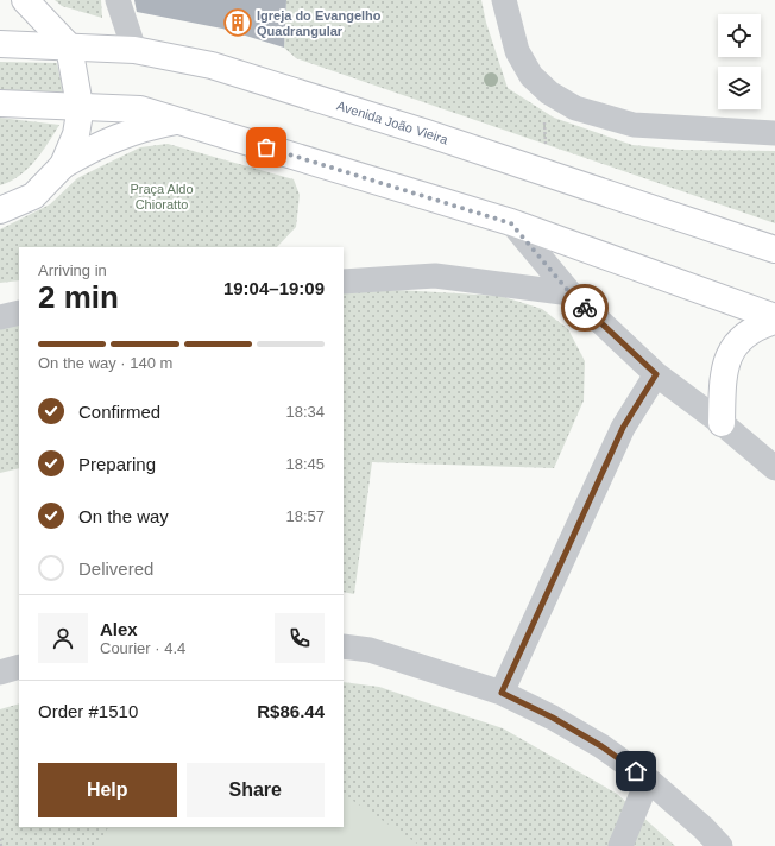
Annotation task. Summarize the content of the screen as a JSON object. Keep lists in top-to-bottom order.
{
  "streets": {
    "main road": ["Avenida João Vieira"]
  },
  "parks": ["Praça Aldo Chioratto"],
  "places": {
    "building": ["Igreja do Evangelho Quadrangular"]
  },
  "page": {
    "heading": ["2 min", "Arriving in", "19:04–19:09"],
    "panel": [
      "Alex",
      "Courier · 4.4",
      "Order #1510",
      "R$86.44"
    ],
    "bar": "On the way · 140 m",
    "list": [
      ["Confirmed", "18:34"],
      ["Preparing", "18:45"],
      ["On the way", "18:57"],
      "Delivered"
    ],
    "buttons": ["Help", "Share"]
  }
}
